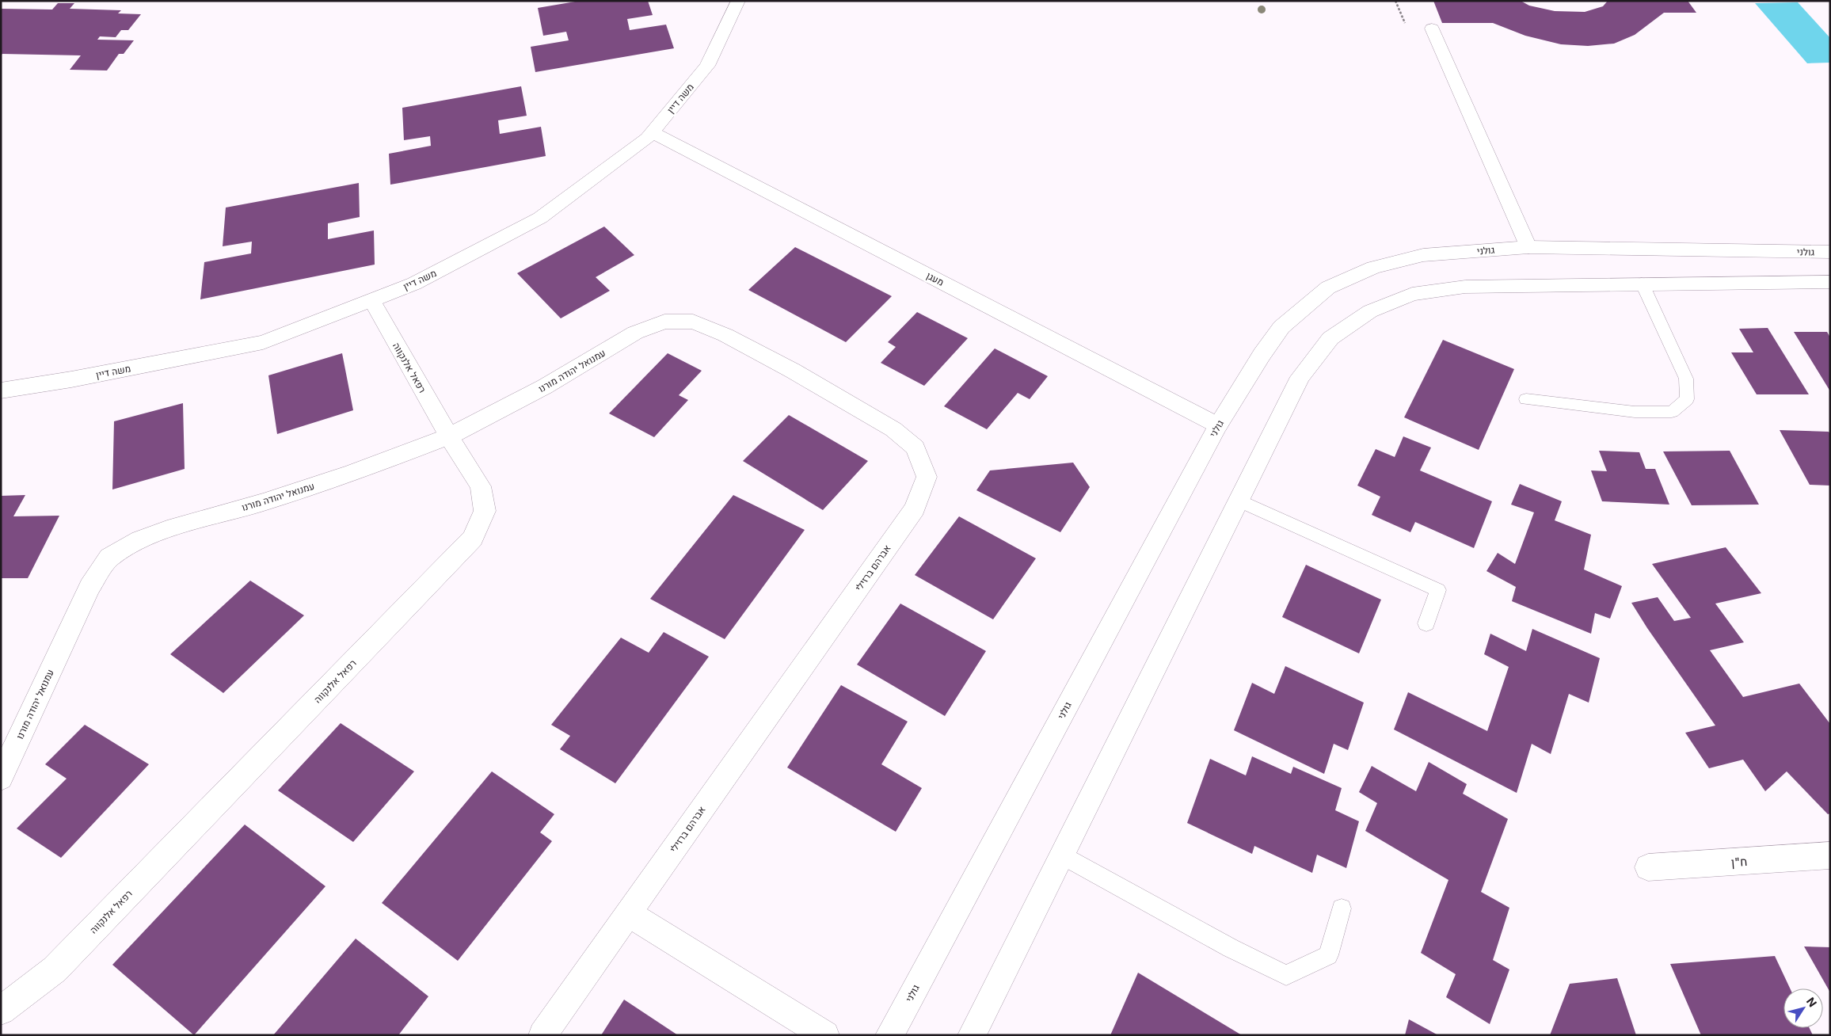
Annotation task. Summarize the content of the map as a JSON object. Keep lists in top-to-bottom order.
{
  "streets": {
    "street": [
      "משה דיין",
      "גולני",
      "מעגן",
      "רפאל אלנקווה",
      "עמנואל יהודה מורנו",
      "אברהם ברזילי",
      "ח\"ן"
    ]
  },
  "crossings": [
    ["משה דיין", "מעגן"],
    ["משה דיין", "רפאל אלנקווה"],
    ["גולני", "מעגן"],
    ["רפאל אלנקווה", "עמנואל יהודה מורנו"],
    ["עמנואל יהודה מורנו", "אברהם ברזילי"]
  ],
  "north": "top right"
}
